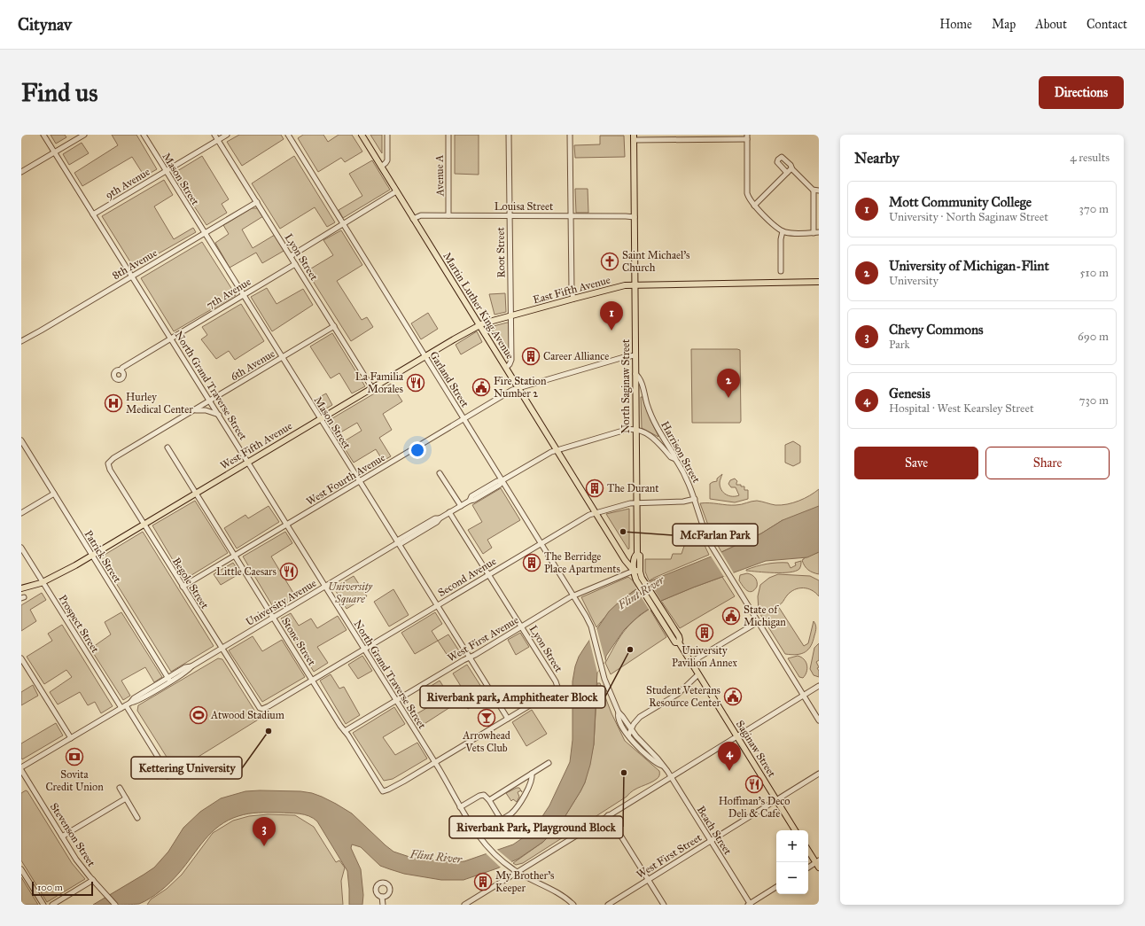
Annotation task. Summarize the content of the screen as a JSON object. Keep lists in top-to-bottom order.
{
  "streets": {
    "main road": [
      "East Fifth Avenue",
      "Martin Luther King Avenue",
      "North Saginaw Street",
      "West Fifth Avenue",
      "Saginaw Street"
    ],
    "street": [
      "Avenue A",
      "Mason Street",
      "9th Avenue",
      "Louisa Street",
      "Root Street",
      "Lyon Street",
      "8th Avenue",
      "7th Avenue",
      "6th Avenue",
      "Garland Street",
      "North Grand Traverse Street",
      "Harrison Street",
      "West Fourth Avenue",
      "Patrick Street",
      "Second Avenue",
      "Begole Street",
      "University Avenue",
      "Prospect Street",
      "West First Avenue",
      "Stone Street",
      "Beach Street",
      "Stevenson Street",
      "West First Street"
    ]
  },
  "crossings": [
    ["Avenue A", "Louisa Street"],
    ["Mason Street", "9th Avenue"],
    ["Mason Street", "Lyon Street"],
    ["Mason Street", "8th Avenue"],
    ["Mason Street", "7th Avenue"],
    ["Mason Street", "6th Avenue"],
    ["Mason Street", "West Fifth Avenue"],
    ["Mason Street", "West Fourth Avenue"],
    ["Mason Street", "Second Avenue"],
    ["Mason Street", "University Avenue"],
    ["Mason Street", "West First Avenue"],
    ["9th Avenue", "Lyon Street"],
    ["9th Avenue", "North Grand Traverse Street"],
    ["Louisa Street", "Root Street"],
    ["Louisa Street", "Martin Luther King Avenue"],
    ["Louisa Street", "North Saginaw Street"],
    ["Root Street", "East Fifth Avenue"],
    ["Root Street", "Martin Luther King Avenue"],
    ["Lyon Street", "8th Avenue"],
    ["Lyon Street", "7th Avenue"],
    ["Lyon Street", "6th Avenue"],
    ["Lyon Street", "West Fifth Avenue"],
    ["Lyon Street", "Second Avenue"],
    ["Lyon Street", "University Avenue"],
    ["Lyon Street", "West First Avenue"],
    ["8th Avenue", "North Grand Traverse Street"],
    ["East Fifth Avenue", "Martin Luther King Avenue"],
    ["East Fifth Avenue", "North Saginaw Street"],
    ["East Fifth Avenue", "West Fifth Avenue"],
    ["7th Avenue", "North Grand Traverse Street"],
    ["Martin Luther King Avenue", "North Saginaw Street"],
    ["Martin Luther King Avenue", "West Fifth Avenue"],
    ["Martin Luther King Avenue", "West Fourth Avenue"],
    ["Martin Luther King Avenue", "Second Avenue"],
    ["Martin Luther King Avenue", "University Avenue"],
    ["Martin Luther King Avenue", "West First Avenue"],
    ["Martin Luther King Avenue", "Saginaw Street"],
    ["6th Avenue", "North Grand Traverse Street"],
    ["6th Avenue", "Begole Street"],
    ["Garland Street", "West Fifth Avenue"],
    ["Garland Street", "West Fourth Avenue"],
    ["Garland Street", "Second Avenue"],
    ["Garland Street", "University Avenue"],
    ["Garland Street", "West First Avenue"],
    ["Garland Street", "Beach Street"],
    ["North Grand Traverse Street", "West Fifth Avenue"],
    ["North Grand Traverse Street", "West Fourth Avenue"],
    ["North Grand Traverse Street", "Second Avenue"],
    ["North Grand Traverse Street", "University Avenue"],
    ["North Grand Traverse Street", "West First Avenue"],
    ["North Grand Traverse Street", "Stone Street"],
    ["North Saginaw Street", "Harrison Street"],
    ["North Saginaw Street", "West Fourth Avenue"],
    ["North Saginaw Street", "Second Avenue"],
    ["North Saginaw Street", "University Avenue"],
    ["North Saginaw Street", "West First Avenue"],
    ["North Saginaw Street", "Saginaw Street"],
    ["West Fifth Avenue", "Patrick Street"],
    ["West Fifth Avenue", "Begole Street"],
    ["West Fifth Avenue", "Prospect Street"],
    ["West Fifth Avenue", "Stone Street"],
    ["Harrison Street", "Second Avenue"],
    ["Harrison Street", "University Avenue"],
    ["West Fourth Avenue", "Begole Street"],
    ["West Fourth Avenue", "Stone Street"],
    ["Patrick Street", "University Avenue"],
    ["Second Avenue", "Begole Street"],
    ["Second Avenue", "Stone Street"],
    ["Begole Street", "University Avenue"],
    ["University Avenue", "Prospect Street"],
    ["University Avenue", "Stone Street"],
    ["University Avenue", "Stevenson Street"],
    ["West First Avenue", "Stone Street"],
    ["West First Avenue", "Saginaw Street"],
    ["Saginaw Street", "West First Street"],
    ["Beach Street", "West First Street"]
  ],
  "water": ["Flint River"],
  "parks": ["University Square"],
  "places": {
    "church": ["Saint Michael's Church"],
    "building": [
      "Career Alliance",
      "The Durant",
      "The Berridge Place Apartments",
      "University Pavilion Annex",
      "My Brother's Keeper"
    ],
    "restaurant": ["La Familia Morales", "Little Caesars", "Hoffman's Deco Deli & Cafe"],
    "public building": ["Fire Station Number 2", "State of Michigan", "Student Veterans Resource Center"],
    "hospital": ["Hurley Medical Center"],
    "other": [
      "McFarlan Park",
      "Riverbank park, Amphitheater Block",
      "Kettering University",
      "Riverbank Park, Playground Block"
    ],
    "sports": ["Atwood Stadium"],
    "bar": ["Arrowhead Vets Club"],
    "bank": ["Sovita Credit Union"]
  },
  "scale_bar": "100 m",
  "page": {
    "header": "Citynav",
    "nav": [
      "Home",
      "Map",
      "About",
      "Contact"
    ],
    "buttons": [
      "Directions",
      ["Save", "Share"]
    ],
    "title": "Find us",
    "heading": ["Nearby", "4 results"],
    "list": [
      {
        "mark": "1",
        "name": "Mott Community College",
        "note": "University · North Saginaw Street",
        "value": "370 m"
      },
      {
        "mark": "2",
        "name": "University of Michigan-Flint",
        "note": "University",
        "value": "510 m"
      },
      {
        "mark": "3",
        "name": "Chevy Commons",
        "note": "Park",
        "value": "690 m"
      },
      {
        "mark": "4",
        "name": "Genesis",
        "note": "Hospital · West Kearsley Street",
        "value": "730 m"
      }
    ],
    "pins": [
      "1",
      "2",
      "4",
      "3"
    ],
    "map_buttons": ["+", "−"],
    "scale": "100 m"
  }
}
